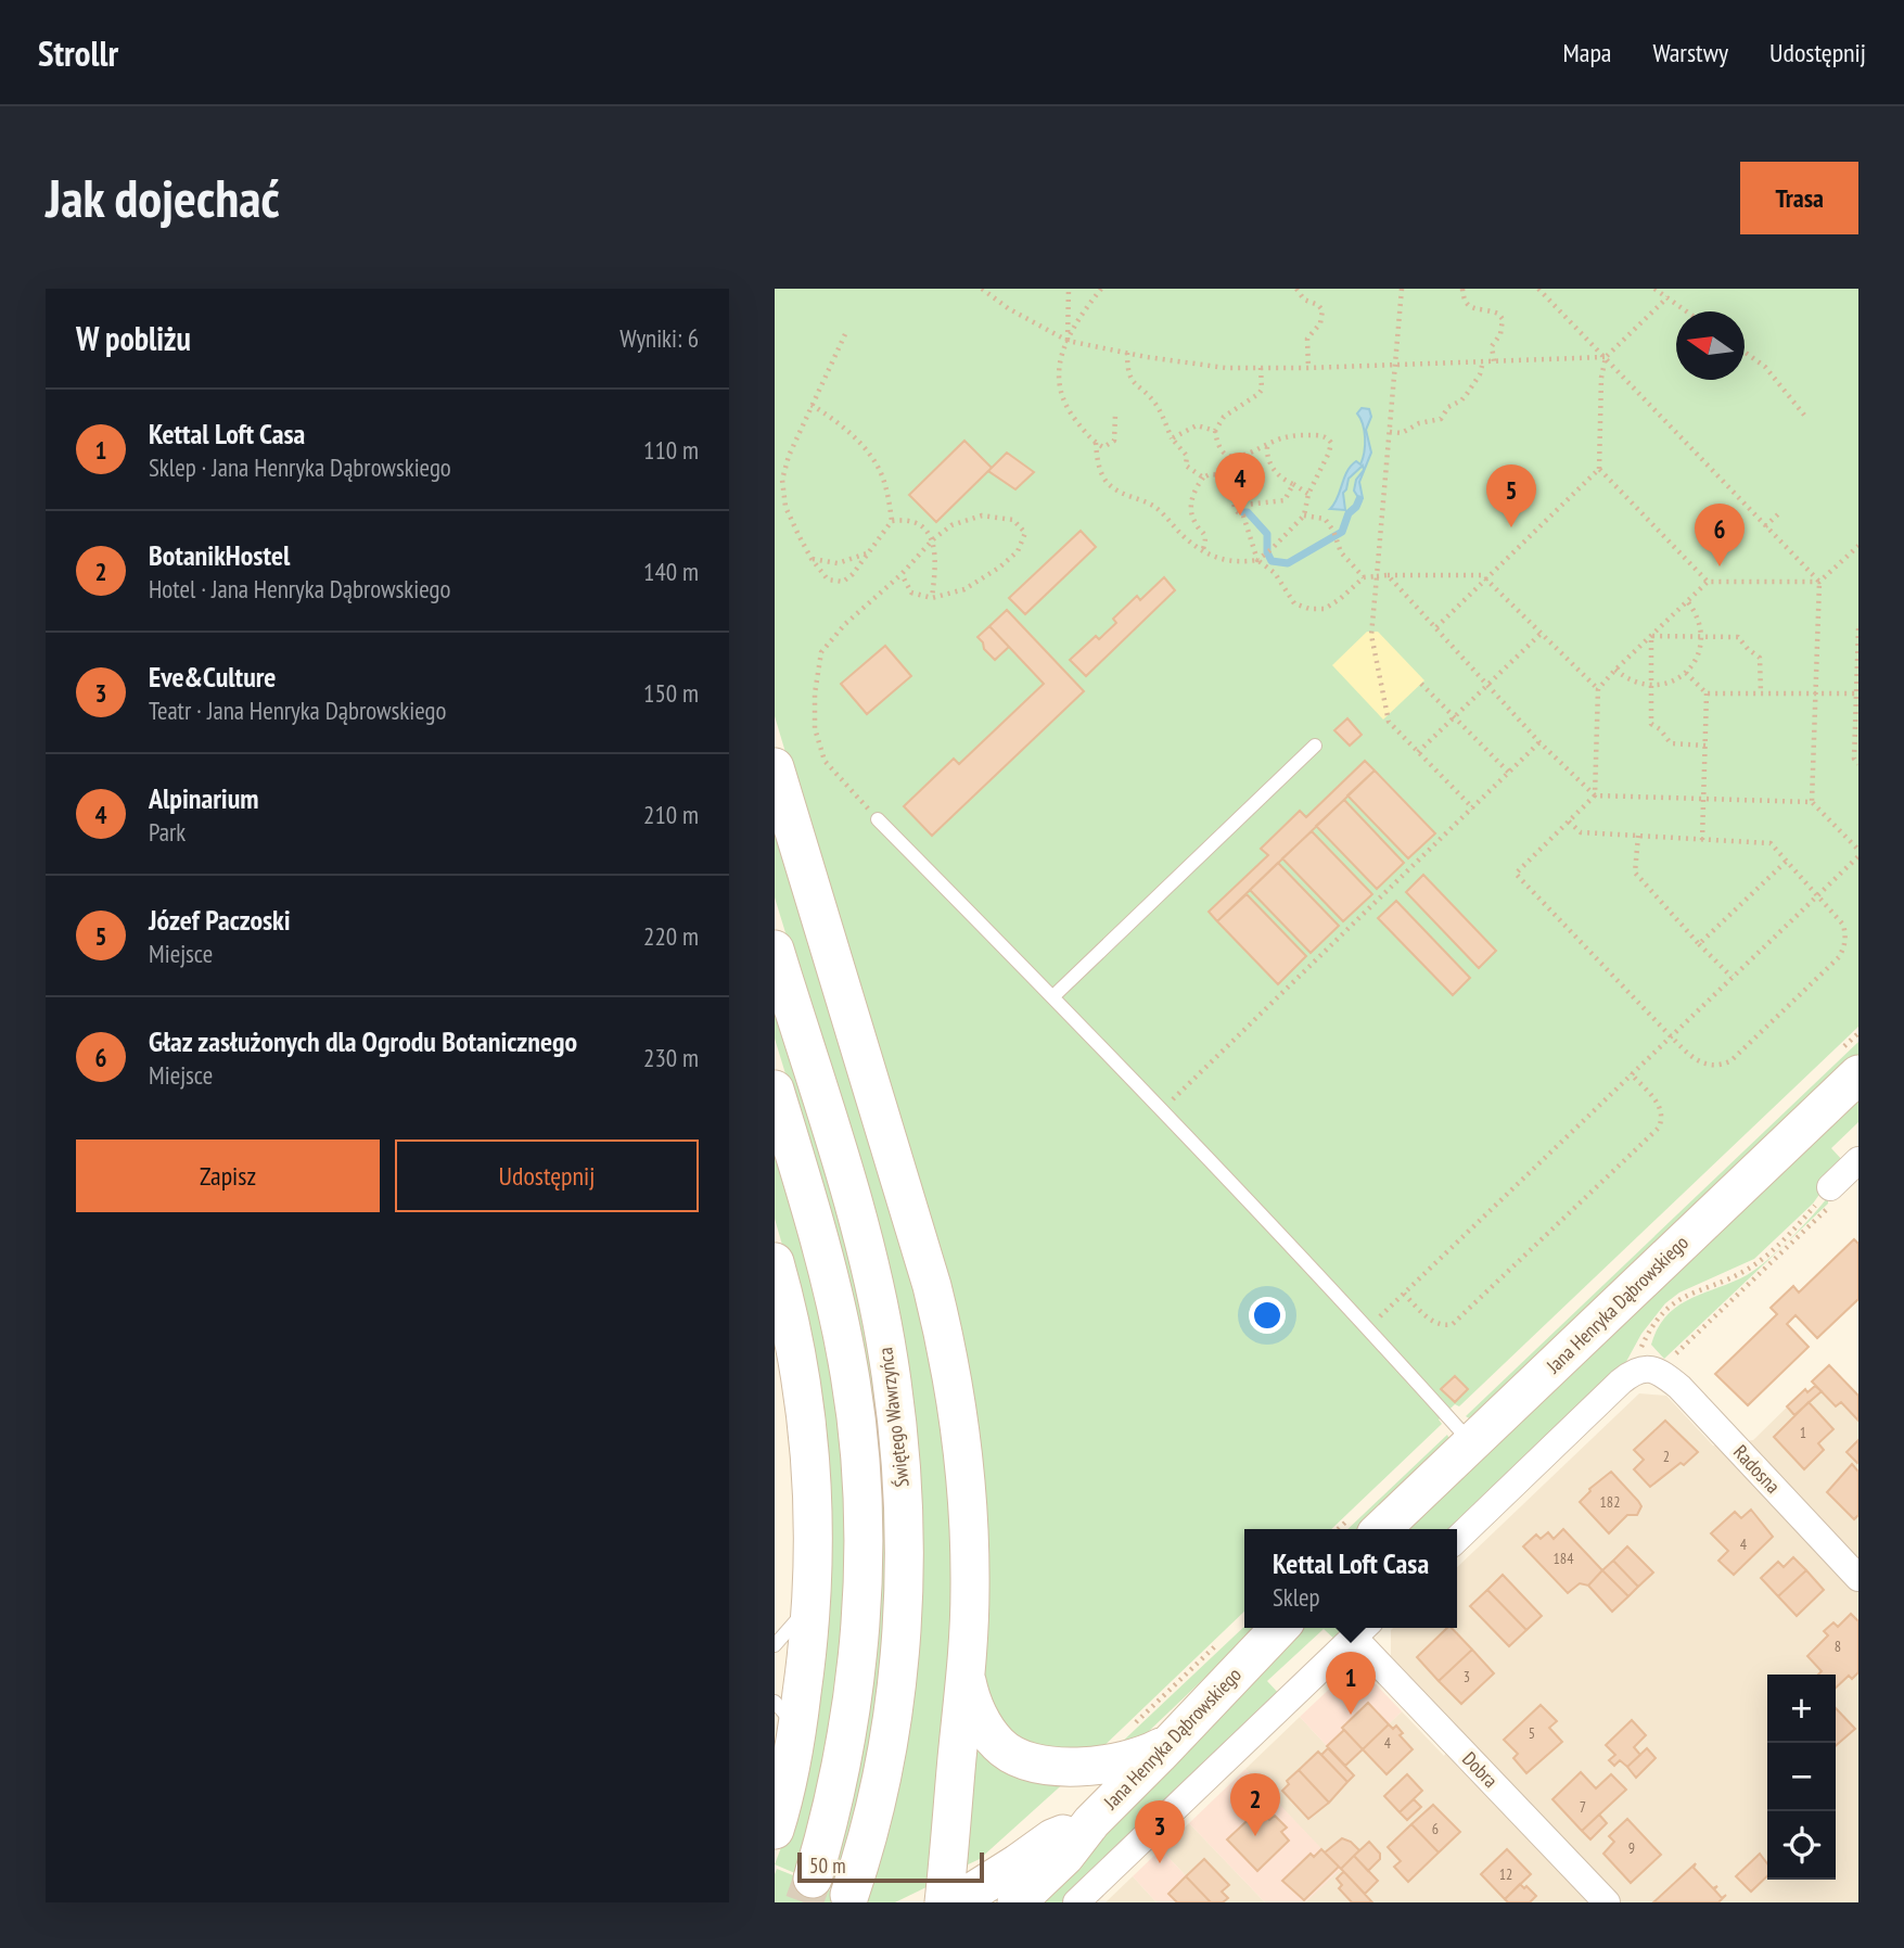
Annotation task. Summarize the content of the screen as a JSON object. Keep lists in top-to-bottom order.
{
  "streets": {
    "main road": ["Jana Henryka Dąbrowskiego", "Świętego Wawrzyńca"],
    "street": ["Radosna", "Dobra"]
  },
  "crossings": [
    ["Jana Henryka Dąbrowskiego", "Radosna"]
  ],
  "house_numbers": [
    "1",
    "2",
    "182",
    "4",
    "184",
    "8",
    "3",
    "5",
    "4",
    "7",
    "6",
    "9",
    "12"
  ],
  "scale_bar": "50 m",
  "north": "left",
  "page": {
    "header": "Strollr",
    "nav": ["Mapa", "Warstwy", "Udostępnij"],
    "buttons": [
      "Trasa",
      ["Zapisz", "Udostępnij"]
    ],
    "title": "Jak dojechać",
    "heading": ["W pobliżu", "Wyniki: 6"],
    "list": [
      {
        "mark": "1",
        "name": "Kettal Loft Casa",
        "note": "Sklep · Jana Henryka Dąbrowskiego",
        "value": "110 m"
      },
      {
        "mark": "2",
        "name": "BotanikHostel",
        "note": "Hotel · Jana Henryka Dąbrowskiego",
        "value": "140 m"
      },
      {
        "mark": "3",
        "name": "Eve&Culture",
        "note": "Teatr · Jana Henryka Dąbrowskiego",
        "value": "150 m"
      },
      {
        "mark": "4",
        "name": "Alpinarium",
        "note": "Park",
        "value": "210 m"
      },
      {
        "mark": "5",
        "name": "Józef Paczoski",
        "note": "Miejsce",
        "value": "220 m"
      },
      {
        "mark": "6",
        "name": "Głaz zasłużonych dla Ogrodu Botanicznego",
        "note": "Miejsce",
        "value": "230 m"
      }
    ],
    "pins": [
      "4",
      "5",
      "6",
      "1",
      "2",
      "3"
    ],
    "popup": ["Kettal Loft Casa", "Sklep"],
    "map_buttons": ["+", "−"],
    "scale": "50 m"
  }
}
